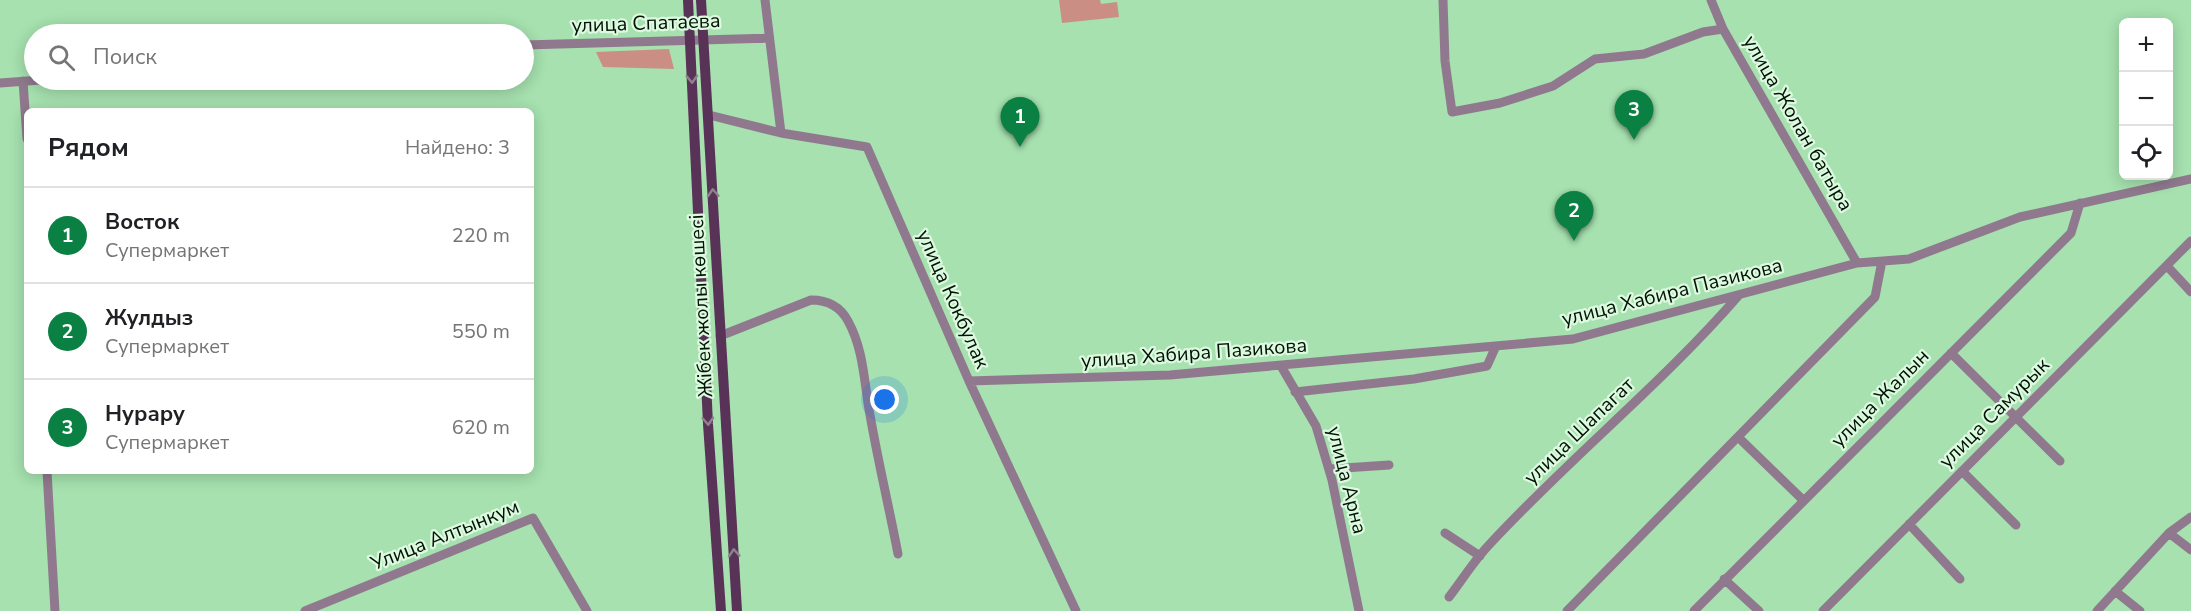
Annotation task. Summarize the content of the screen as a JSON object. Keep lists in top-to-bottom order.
{
  "streets": {
    "main road": ["Жібек жолы көшесі"],
    "street": [
      "улица Спатаева",
      "улица Жолан батыра",
      "улица Хабира Пазикова",
      "улица Кокбулак",
      "улица Жалын",
      "улица Самурык",
      "улица Шапагат",
      "улица Арна",
      "Улица Алтынкум"
    ]
  },
  "crossings": [
    ["улица Спатаева", "Жібек жолы көшесі"],
    ["улица Жолан батыра", "улица Хабира Пазикова"],
    ["улица Хабира Пазикова", "улица Кокбулак"],
    ["улица Хабира Пазикова", "улица Жалын"],
    ["улица Хабира Пазикова", "улица Шапагат"],
    ["улица Хабира Пазикова", "улица Арна"],
    ["улица Кокбулак", "Жібек жолы көшесі"]
  ],
  "page": {
    "map_buttons": ["+", "−"],
    "search": "Поиск",
    "pins": ["3", "1", "2"],
    "heading": ["Рядом", "Найдено: 3"],
    "list": [
      {
        "mark": "1",
        "name": "Восток",
        "note": "Супермаркет",
        "value": "220 m"
      },
      {
        "mark": "2",
        "name": "Жулдыз",
        "note": "Супермаркет",
        "value": "550 m"
      },
      {
        "mark": "3",
        "name": "Нурару",
        "note": "Супермаркет",
        "value": "620 m"
      }
    ]
  }
}
